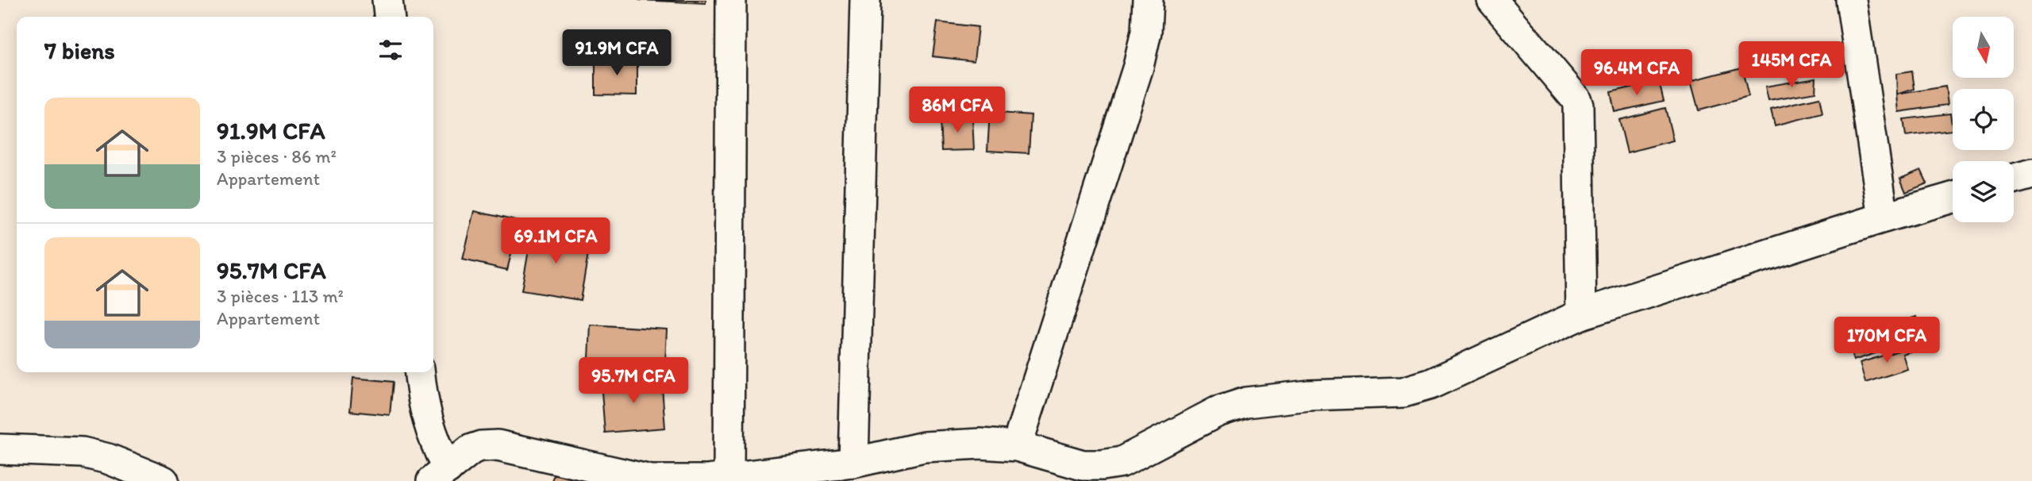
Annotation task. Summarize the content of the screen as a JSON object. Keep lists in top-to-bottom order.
{
  "north": "bottom",
  "page": {
    "heading": "7 biens",
    "price": [
      "91.9M CFA",
      "145M CFA",
      "96.4M CFA",
      "86M CFA",
      "69.1M CFA",
      "170M CFA",
      "95.7M CFA"
    ],
    "list": [
      {
        "name": "91.9M CFA",
        "note": "3 pièces · 86 m² · Appartement"
      },
      {
        "name": "95.7M CFA",
        "note": "3 pièces · 113 m² · Appartement"
      }
    ]
  }
}
